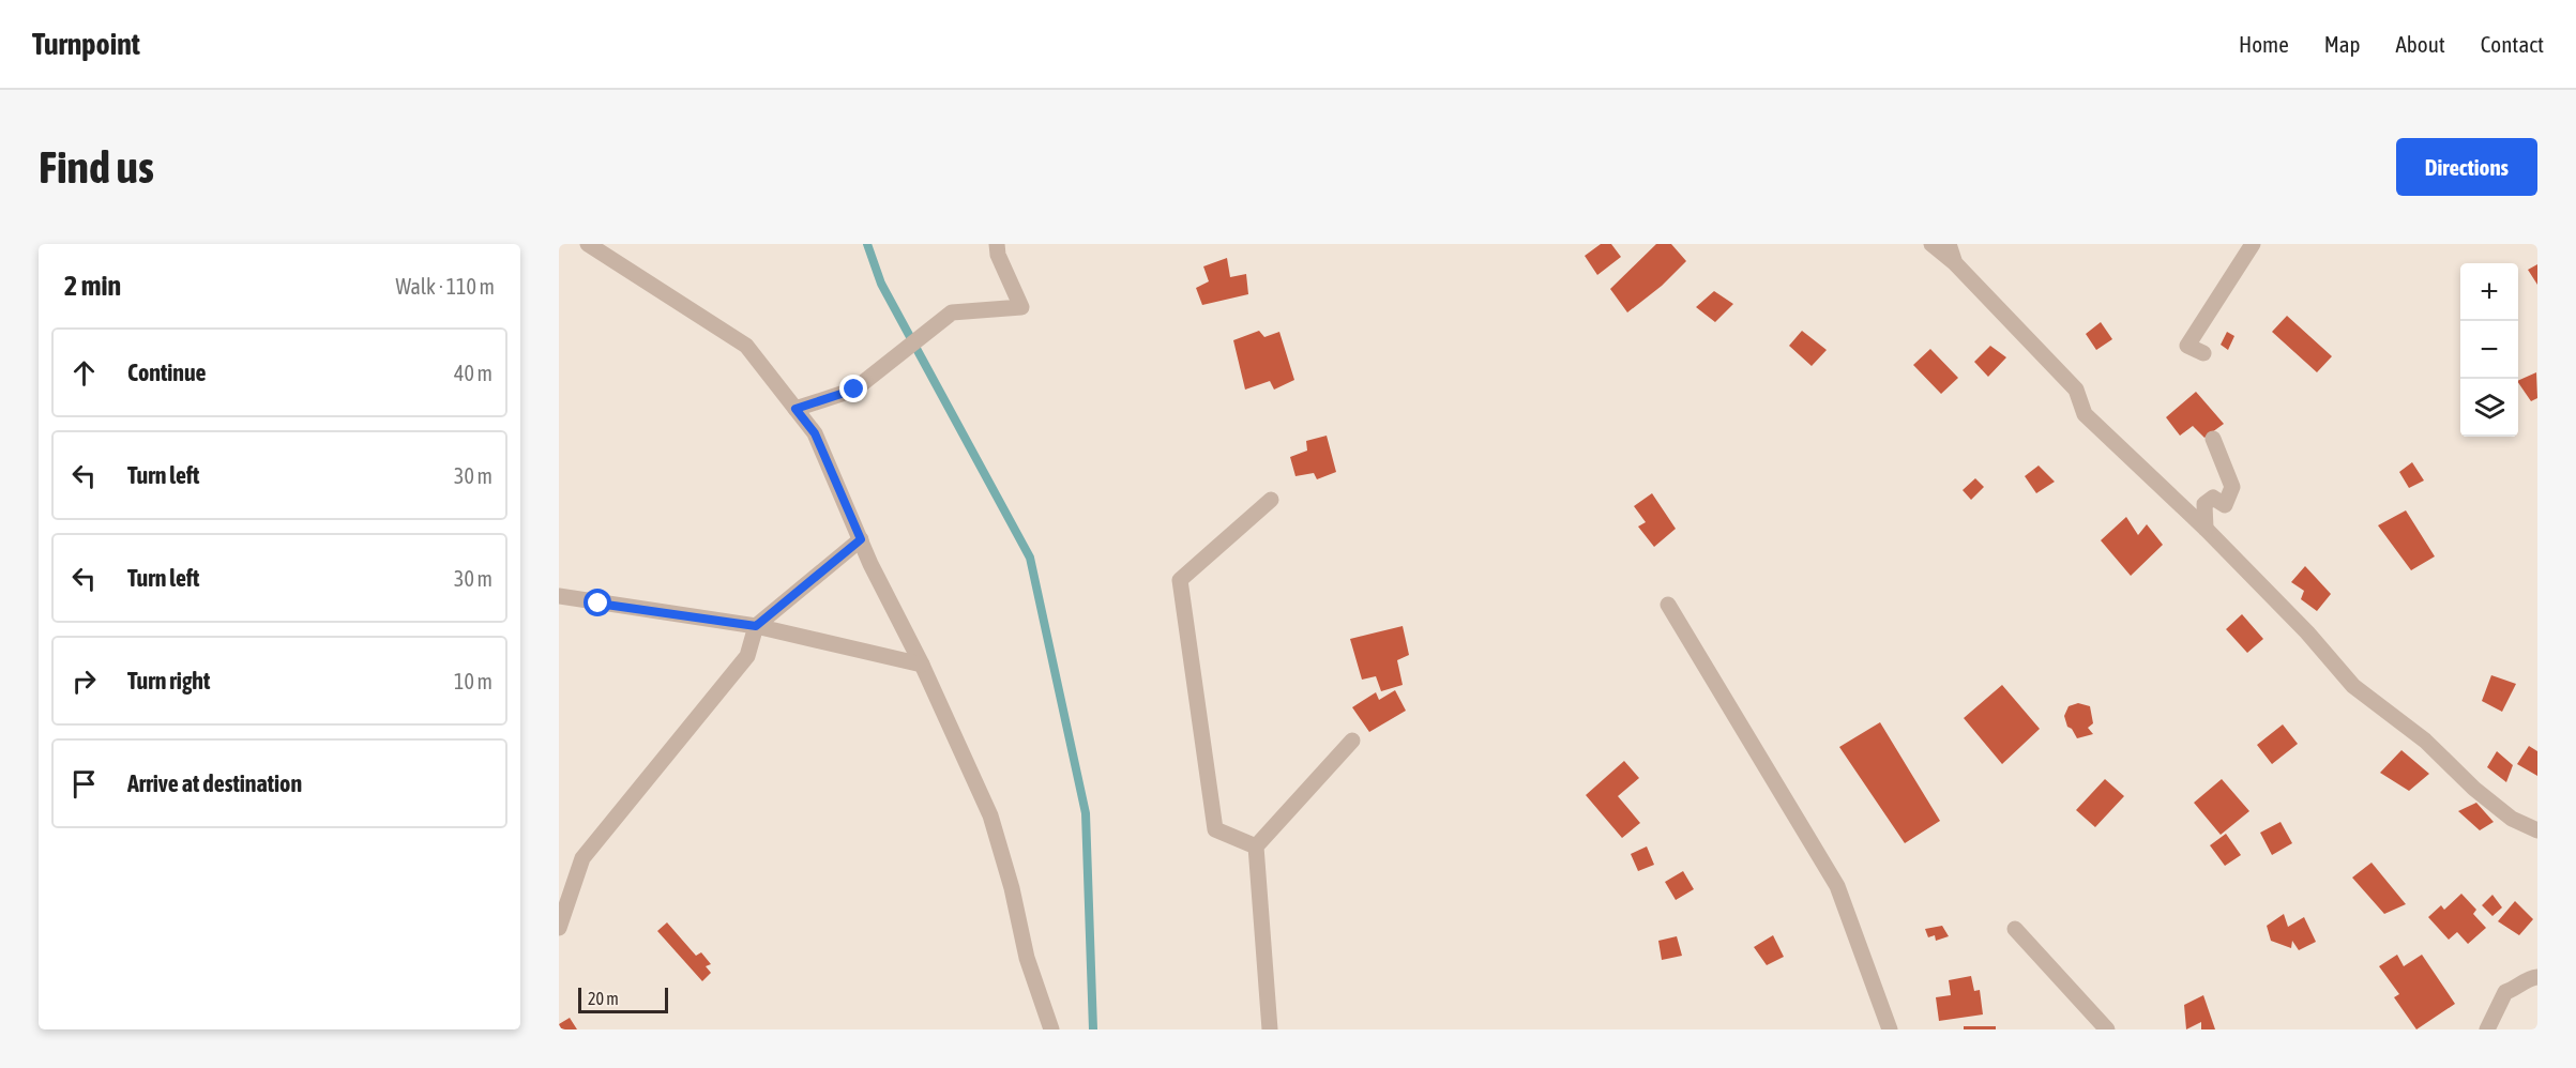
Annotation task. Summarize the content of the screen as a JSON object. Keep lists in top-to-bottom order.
{
  "scale_bar": "20 m",
  "page": {
    "header": "Turnpoint",
    "nav": [
      "Home",
      "Map",
      "About",
      "Contact"
    ],
    "buttons": "Directions",
    "title": "Find us",
    "heading": ["2 min", "Walk · 110 m"],
    "map_buttons": ["+", "−"],
    "list": [
      ["Continue", "40 m"],
      ["Turn left", "30 m"],
      ["Turn left", "30 m"],
      ["Turn right", "10 m"],
      "Arrive at destination"
    ],
    "scale": "20 m"
  }
}
